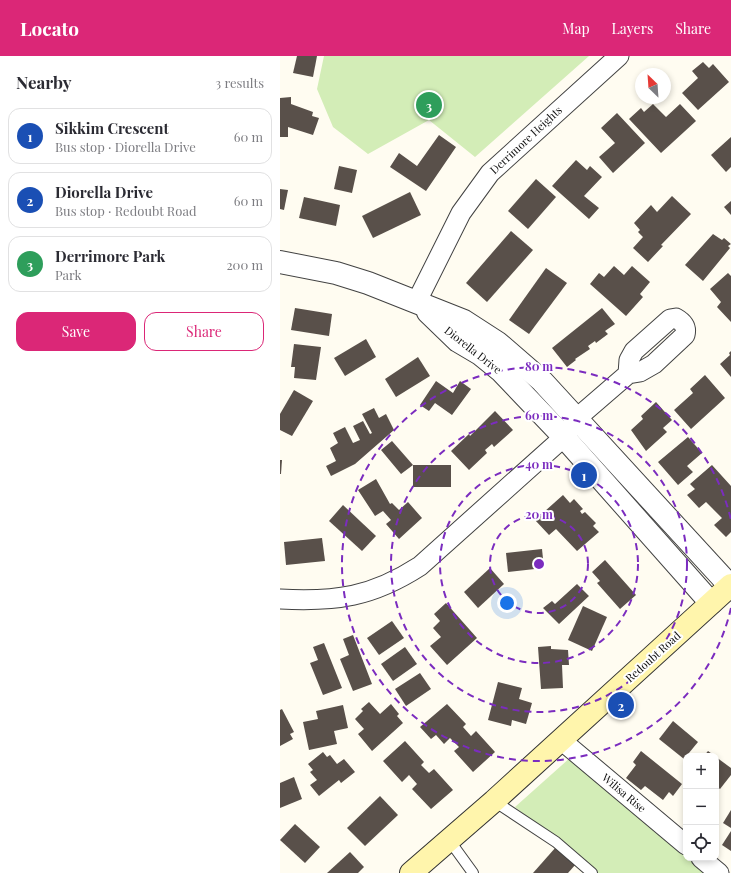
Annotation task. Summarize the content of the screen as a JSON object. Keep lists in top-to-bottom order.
{
  "streets": {
    "main road": ["Redoubt Road"],
    "street": ["Derrimore Heights", "Diorella Drive", "Wilisa Rise"]
  },
  "crossings": [
    ["Derrimore Heights", "Diorella Drive"],
    ["Diorella Drive", "Redoubt Road"],
    ["Redoubt Road", "Wilisa Rise"]
  ],
  "north": "top left",
  "page": {
    "header": "Locato",
    "nav": ["Map", "Layers", "Share"],
    "heading": ["Nearby", "3 results"],
    "pins": ["3", "1", "2"],
    "list": [
      {
        "mark": "1",
        "name": "Sikkim Crescent",
        "note": "Bus stop · Diorella Drive",
        "value": "60 m"
      },
      {
        "mark": "2",
        "name": "Diorella Drive",
        "note": "Bus stop · Redoubt Road",
        "value": "60 m"
      },
      {
        "mark": "3",
        "name": "Derrimore Park",
        "note": "Park",
        "value": "200 m"
      }
    ],
    "buttons": ["Save", "Share"],
    "map_buttons": ["+", "−"]
  },
  "rings": [
    "80 m",
    "60 m",
    "40 m",
    "20 m"
  ]
}
